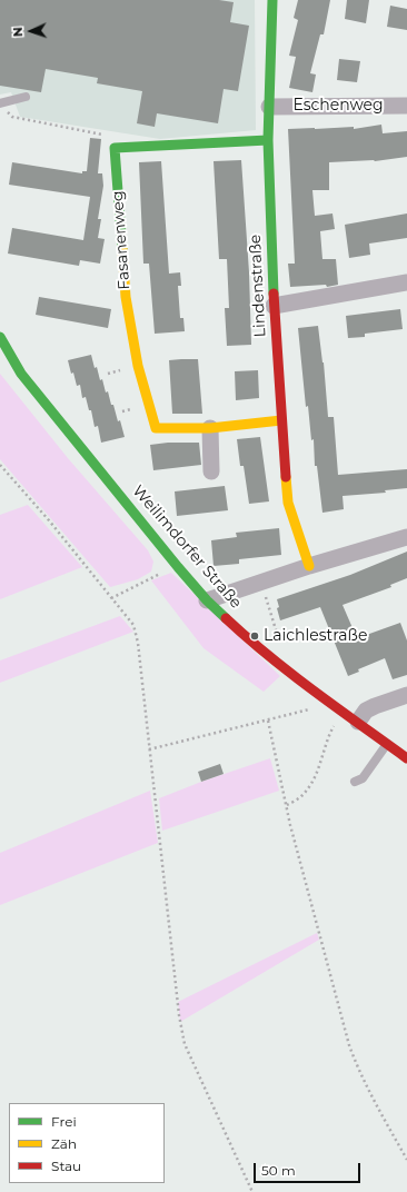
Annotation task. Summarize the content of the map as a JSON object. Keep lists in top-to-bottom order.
{
  "streets": {
    "street": [
      "Eschenweg",
      "Fasanenweg",
      "Lindenstraße",
      "Weilimdorfer Straße"
    ]
  },
  "crossings": [
    ["Eschenweg", "Lindenstraße"],
    ["Fasanenweg", "Lindenstraße"]
  ],
  "places": ["Laichlestraße"],
  "legend": ["Frei", "Zäh", "Stau"],
  "scale_bar": "50 m",
  "north": "left"
}
